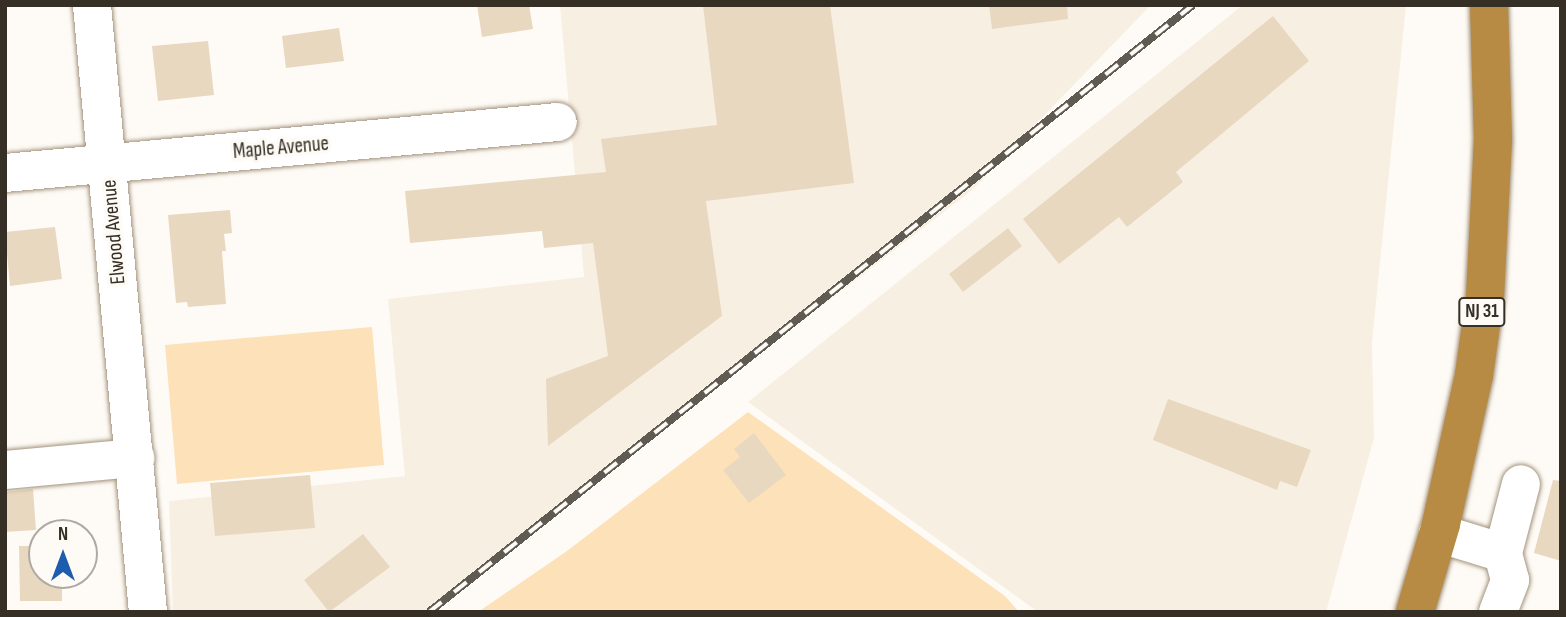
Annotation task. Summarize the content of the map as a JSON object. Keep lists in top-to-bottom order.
{
  "streets": {
    "highway": ["NJ 31"],
    "street": ["Maple Avenue", "Elwood Avenue"]
  },
  "crossings": [
    ["Maple Avenue", "Elwood Avenue"]
  ],
  "north": "top"
}
